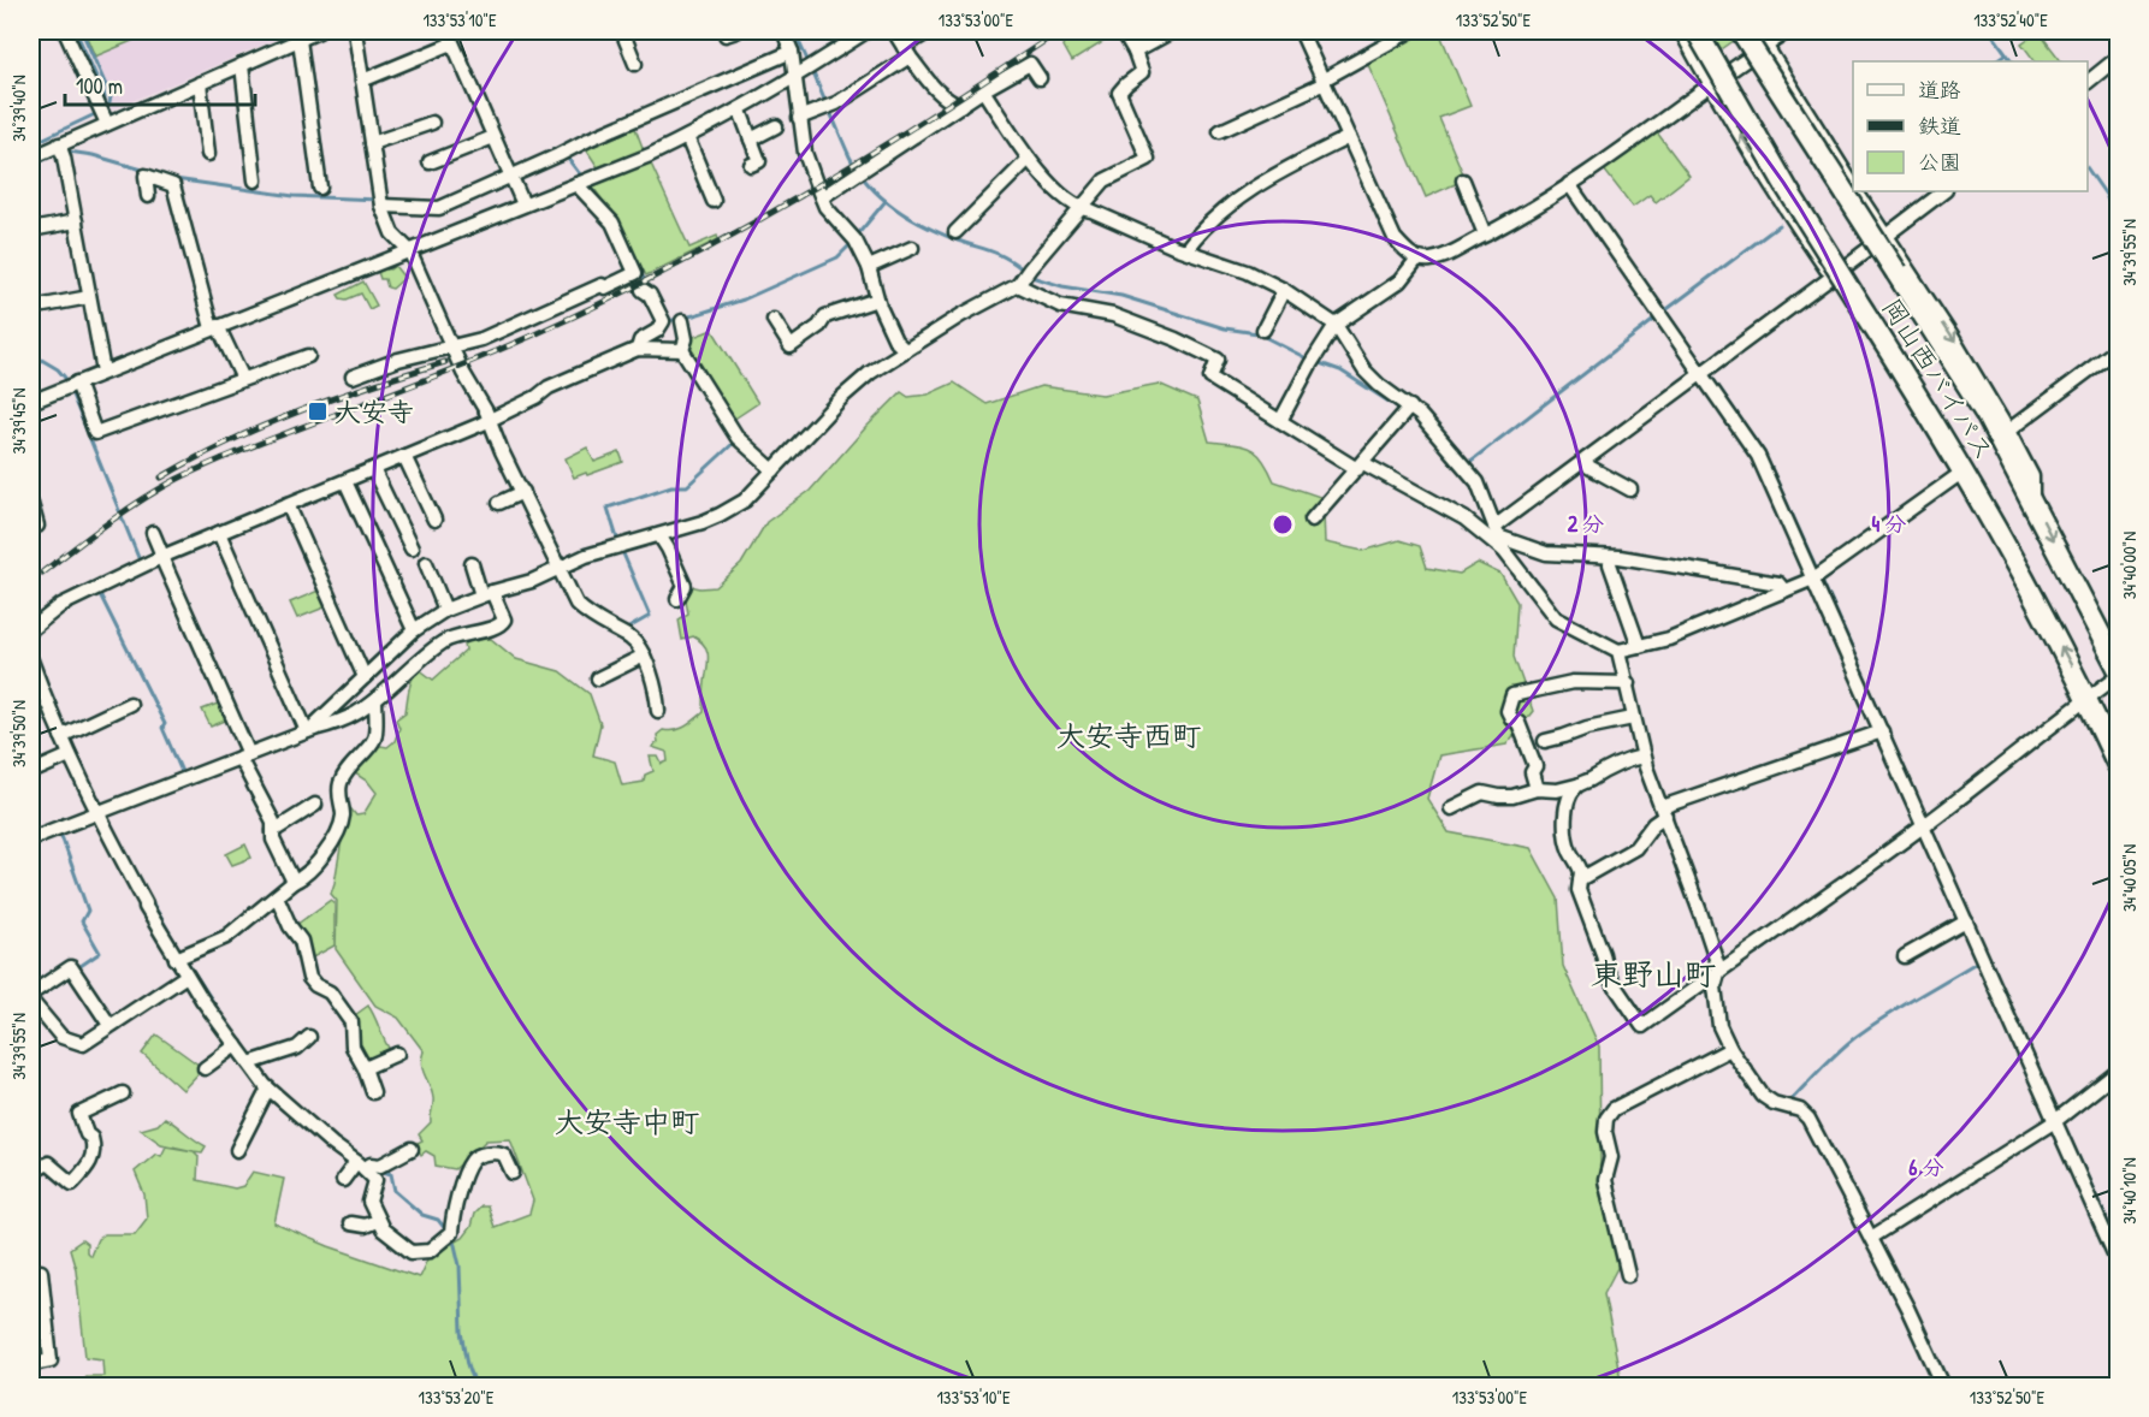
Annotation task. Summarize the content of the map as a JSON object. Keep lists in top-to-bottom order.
{
  "streets": {
    "highway": ["岡山西バイパス"]
  },
  "districts": ["大安寺西町", "東野山町", "大安寺中町"],
  "places": {
    "transit": ["大安寺"]
  },
  "legend": ["道路", "鉄道", "公園"],
  "scale_bar": "100 m",
  "coordinates": [
    "133°53'10\"E",
    "133°53'00\"E",
    "133°52'50\"E",
    "133°52'40\"E",
    "34°39'40\"N",
    "34°39'55\"N",
    "34°39'45\"N",
    "34°40'00\"N",
    "34°39'50\"N",
    "34°40'05\"N",
    "34°40'10\"N",
    "133°53'20\"E"
  ],
  "rings": ["2 分", "4 分", "6 分"]
}
